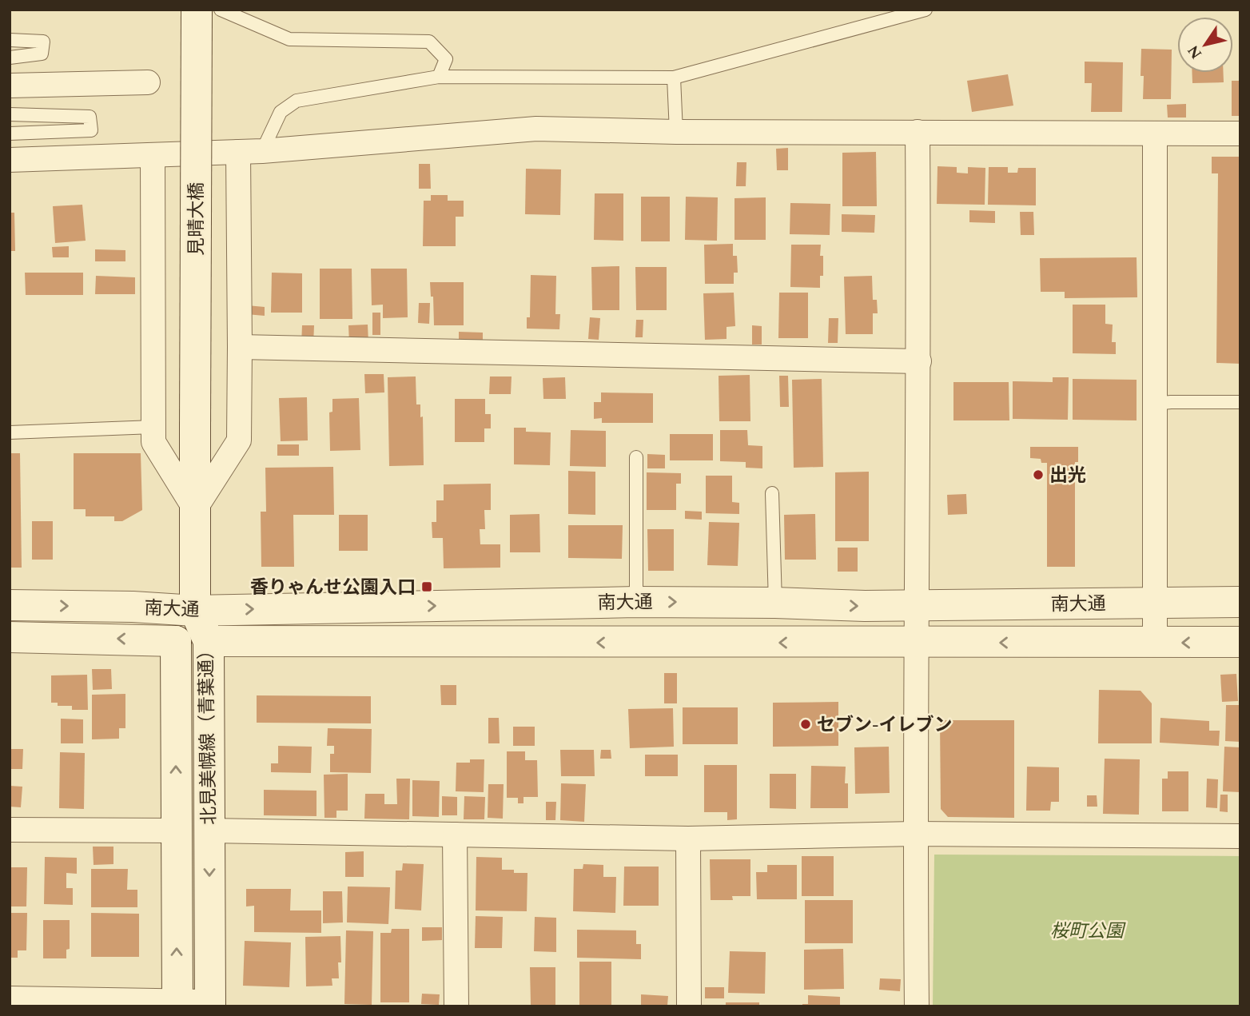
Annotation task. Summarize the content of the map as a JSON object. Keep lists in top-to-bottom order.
{
  "streets": {
    "street": ["見晴大橋", "南大通", "北見美幌線（青葉通）"]
  },
  "crossings": [
    ["見晴大橋", "北見美幌線（青葉通）"],
    ["南大通", "北見美幌線（青葉通）"]
  ],
  "parks": ["桜町公園"],
  "places": {
    "other": ["出光", "セブン-イレブン"],
    "transit": ["香りゃんせ公園入口"]
  },
  "north": "bottom left"
}
